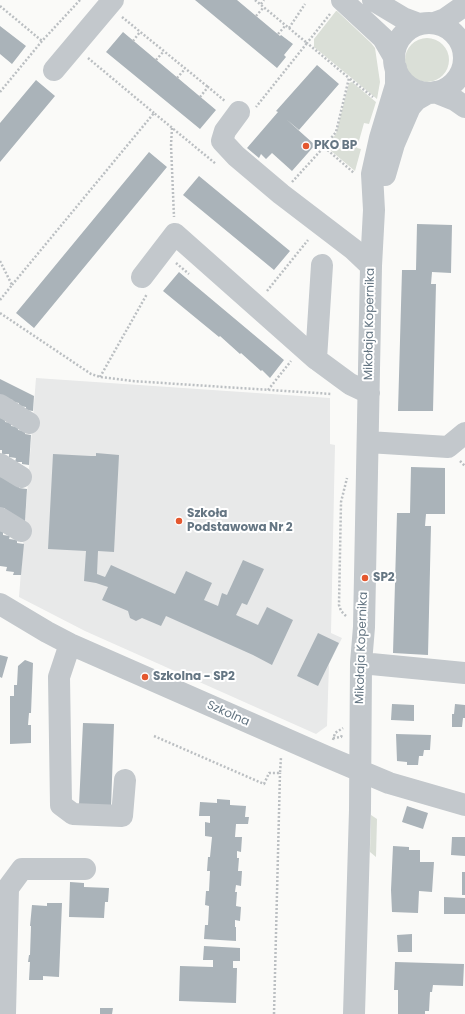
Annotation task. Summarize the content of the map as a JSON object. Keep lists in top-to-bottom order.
{
  "streets": {
    "street": ["Mikołaja Kopernika", "Szkolna"]
  },
  "crossings": [
    ["Mikołaja Kopernika", "Szkolna"]
  ],
  "places": [
    "PKO BP",
    "Szkoła Podstawowa Nr 2",
    "SP2",
    "Szkolna - SP2"
  ]
}
